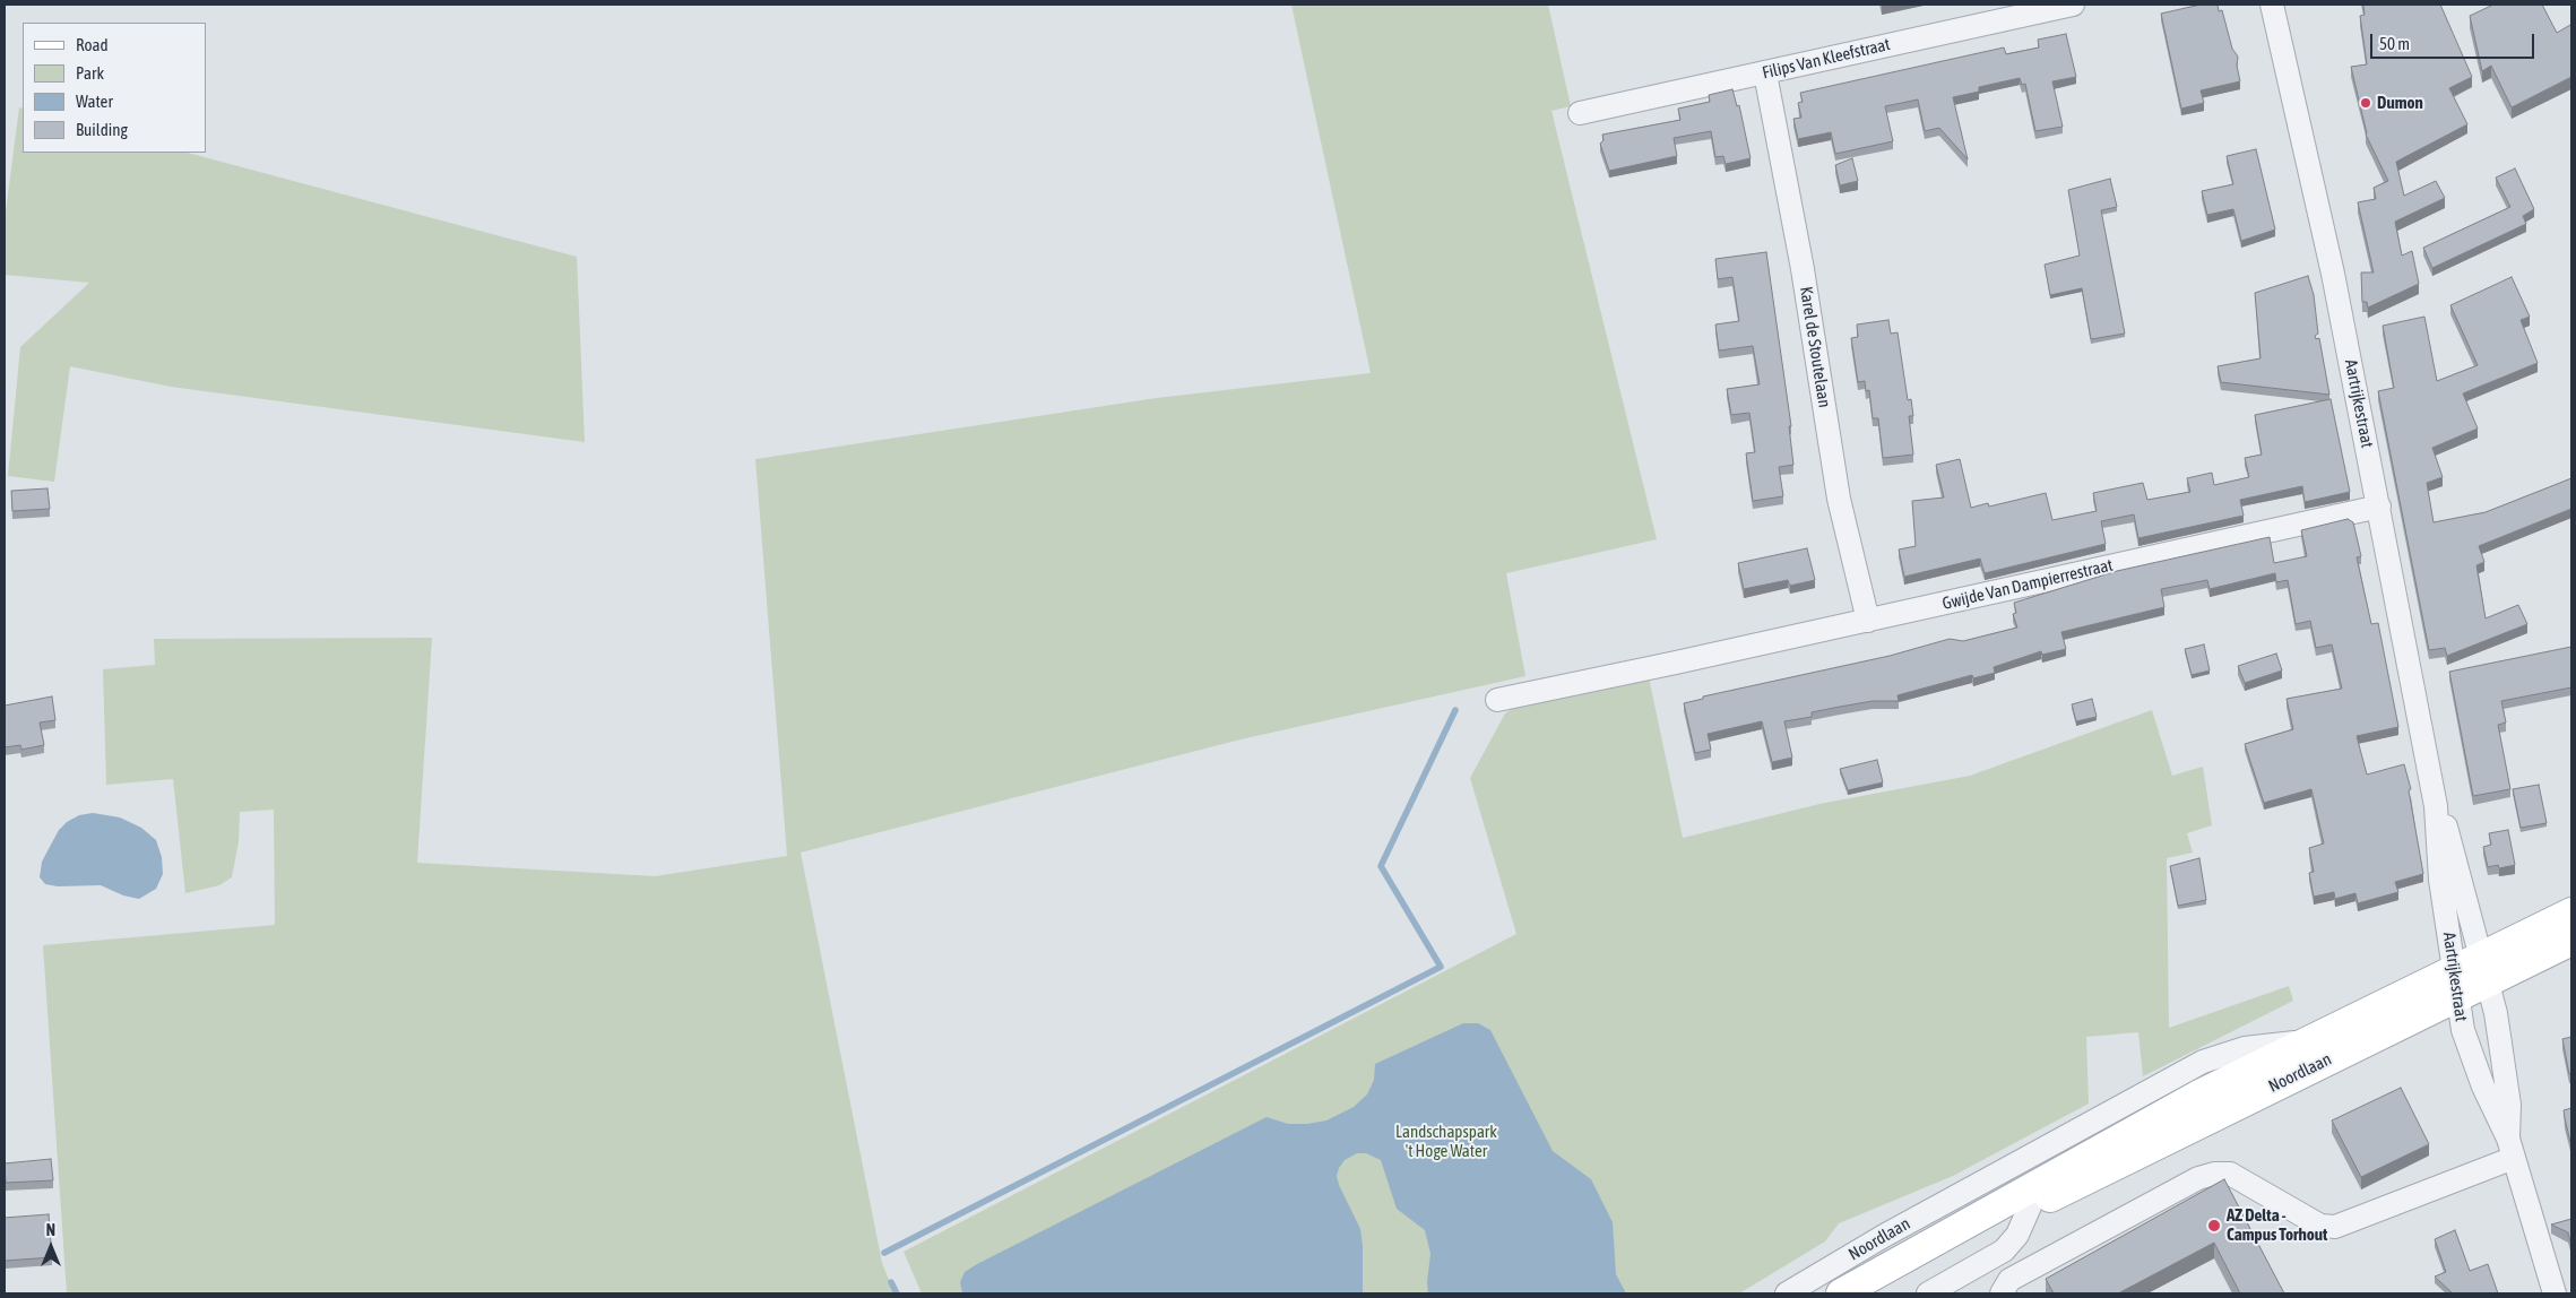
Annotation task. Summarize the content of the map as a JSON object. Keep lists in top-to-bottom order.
{
  "streets": {
    "main road": ["Noordlaan"],
    "street": [
      "Filips Van Kleefstraat",
      "Karel de Stoutelaan",
      "Aartrijkestraat",
      "Gwijde Van Dampierrestraat"
    ]
  },
  "crossings": [
    ["Filips Van Kleefstraat", "Karel de Stoutelaan"],
    ["Karel de Stoutelaan", "Gwijde Van Dampierrestraat"],
    ["Aartrijkestraat", "Gwijde Van Dampierrestraat"],
    ["Aartrijkestraat", "Noordlaan"]
  ],
  "parks": ["Landschapspark 't Hoge Water"],
  "places": ["Dumon", "AZ Delta - Campus Torhout"],
  "legend": [
    "Road",
    "Park",
    "Water",
    "Building"
  ],
  "scale_bar": "50 m",
  "north": "top"
}
